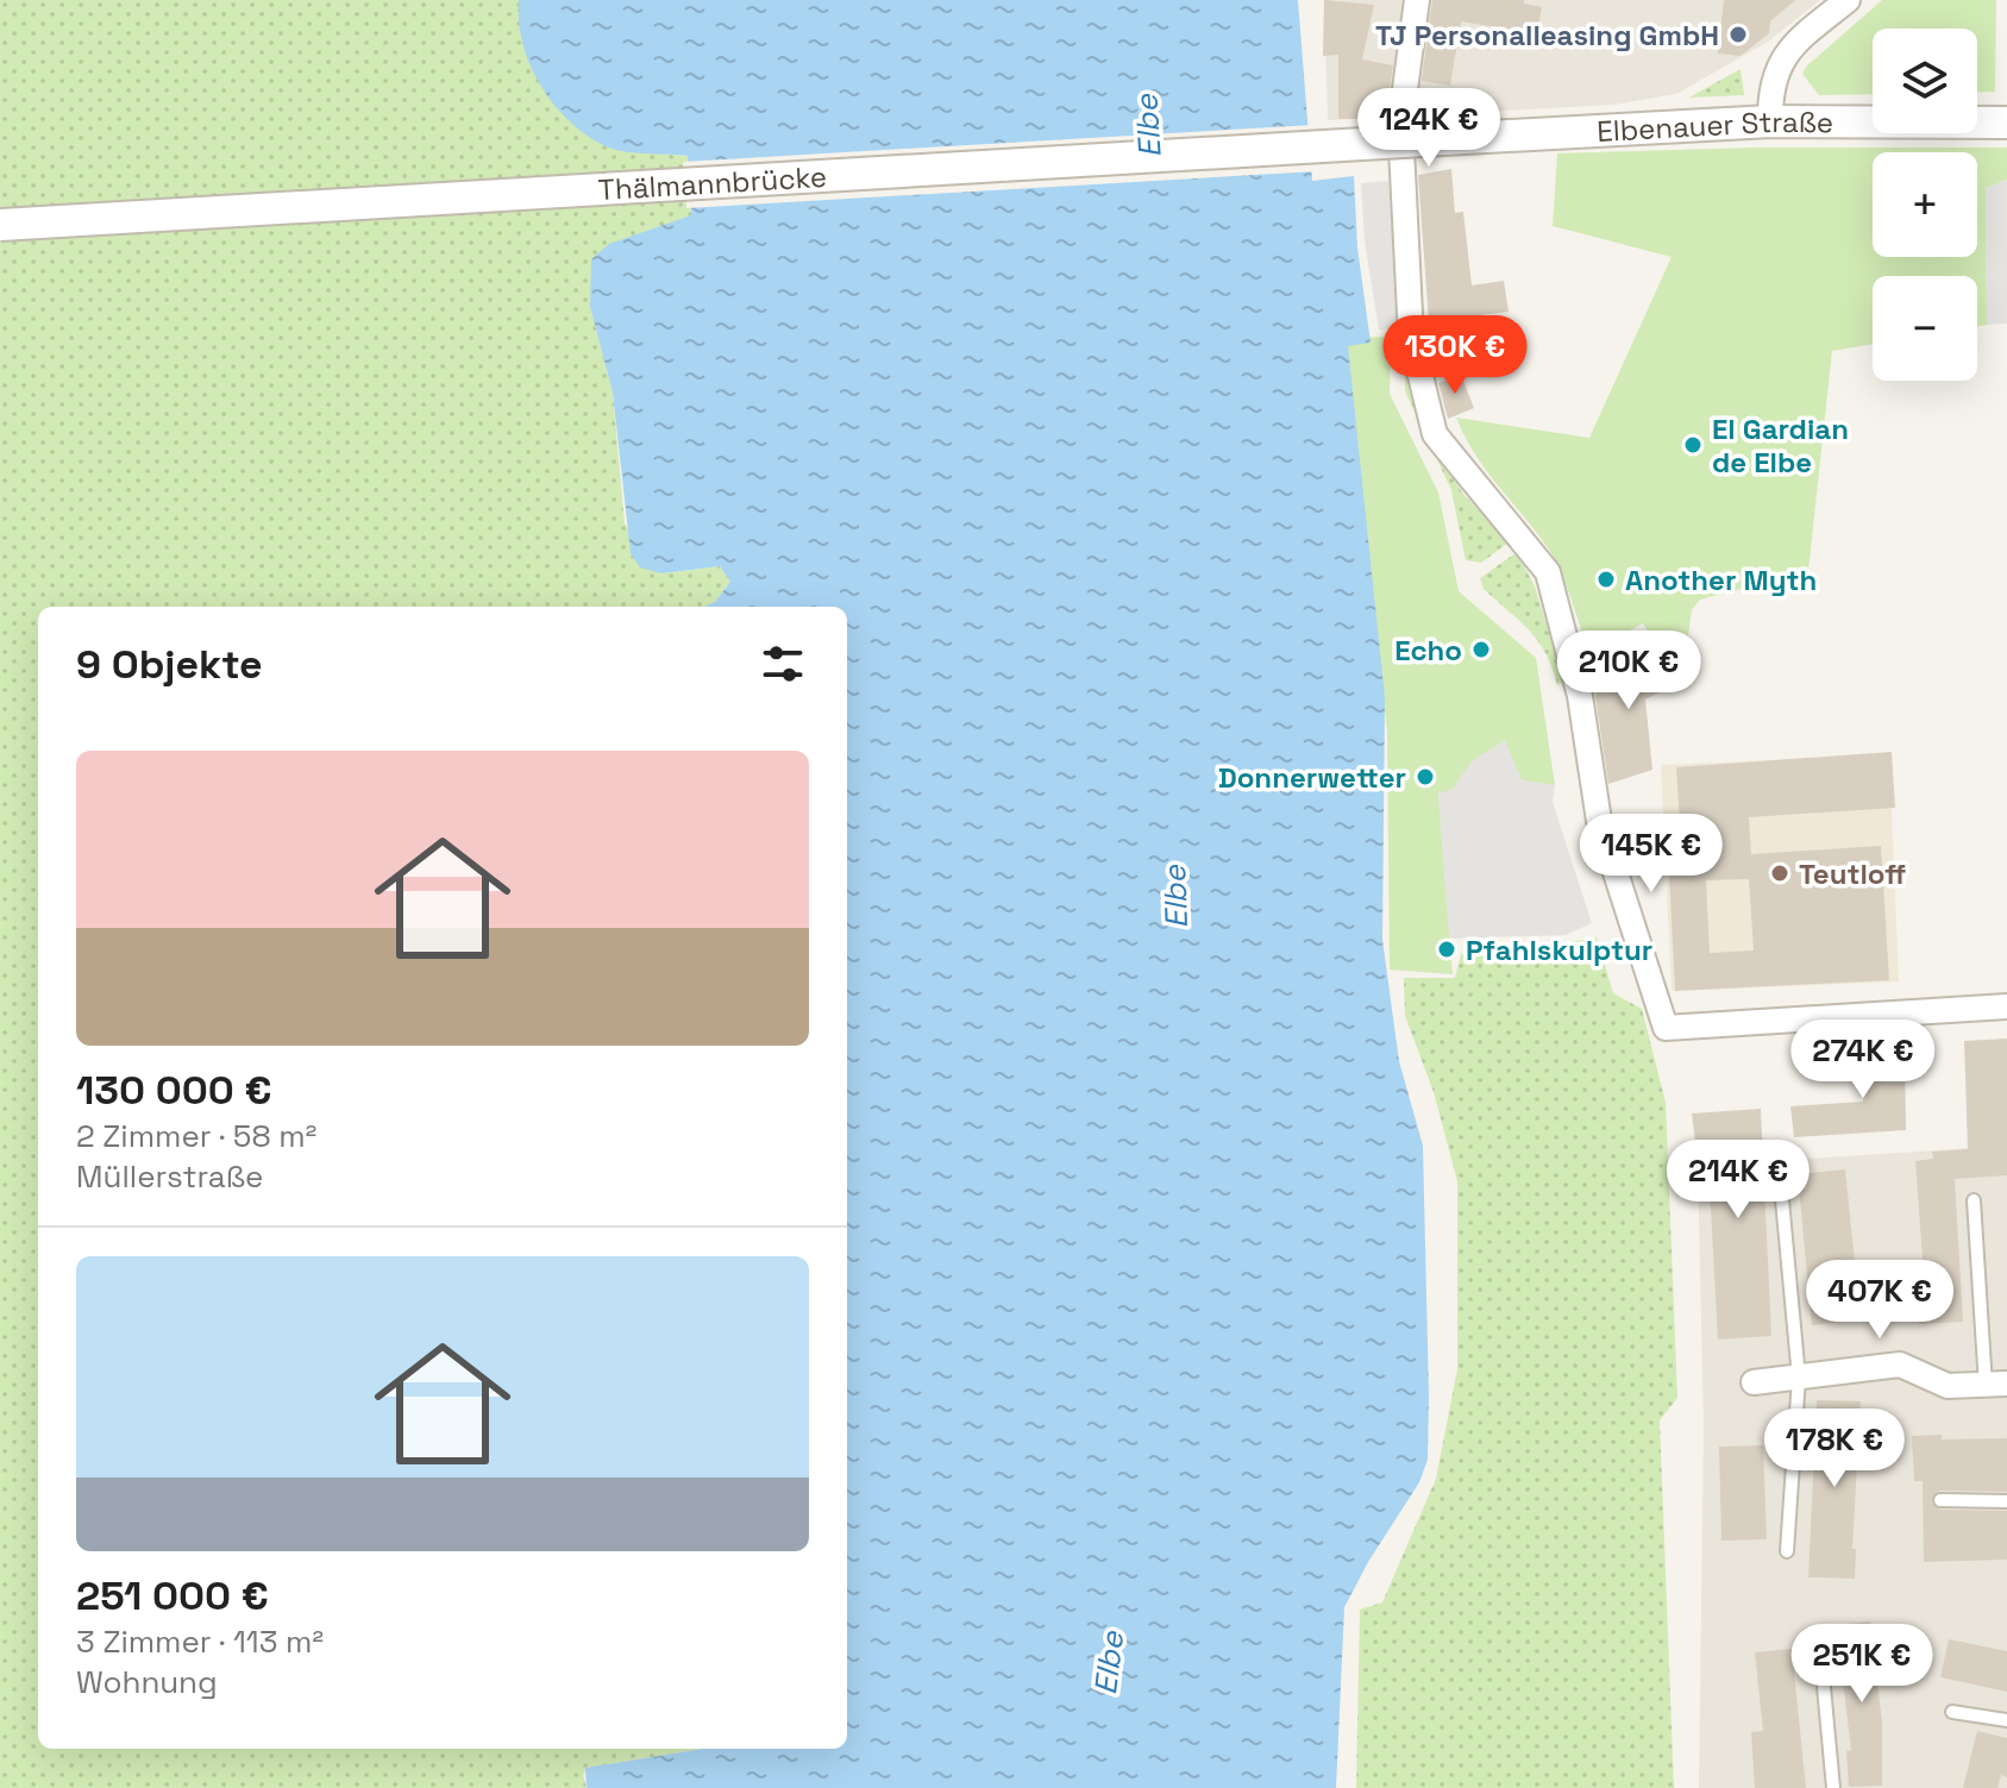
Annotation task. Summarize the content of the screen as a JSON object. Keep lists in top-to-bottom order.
{
  "streets": {
    "street": ["Elbenauer Straße", "Thälmannbrücke"]
  },
  "crossings": [
    ["Elbenauer Straße", "Thälmannbrücke"]
  ],
  "water": ["Elbe"],
  "places": [
    "TJ Personalleasing GmbH",
    "El Gardian de Elbe",
    "Another Myth",
    "Echo",
    "Donnerwetter",
    "Teutloff",
    "Pfahlskulptur"
  ],
  "page": {
    "map_buttons": ["+", "−"],
    "price": [
      "124K €",
      "130K €",
      "210K €",
      "145K €",
      "274K €",
      "214K €",
      "407K €",
      "178K €",
      "251K €"
    ],
    "heading": "9 Objekte",
    "list": [
      {
        "name": "130 000 €",
        "note": "2 Zimmer · 58 m² · Müllerstraße"
      },
      {
        "name": "251 000 €",
        "note": "3 Zimmer · 113 m² · Wohnung"
      }
    ]
  }
}
